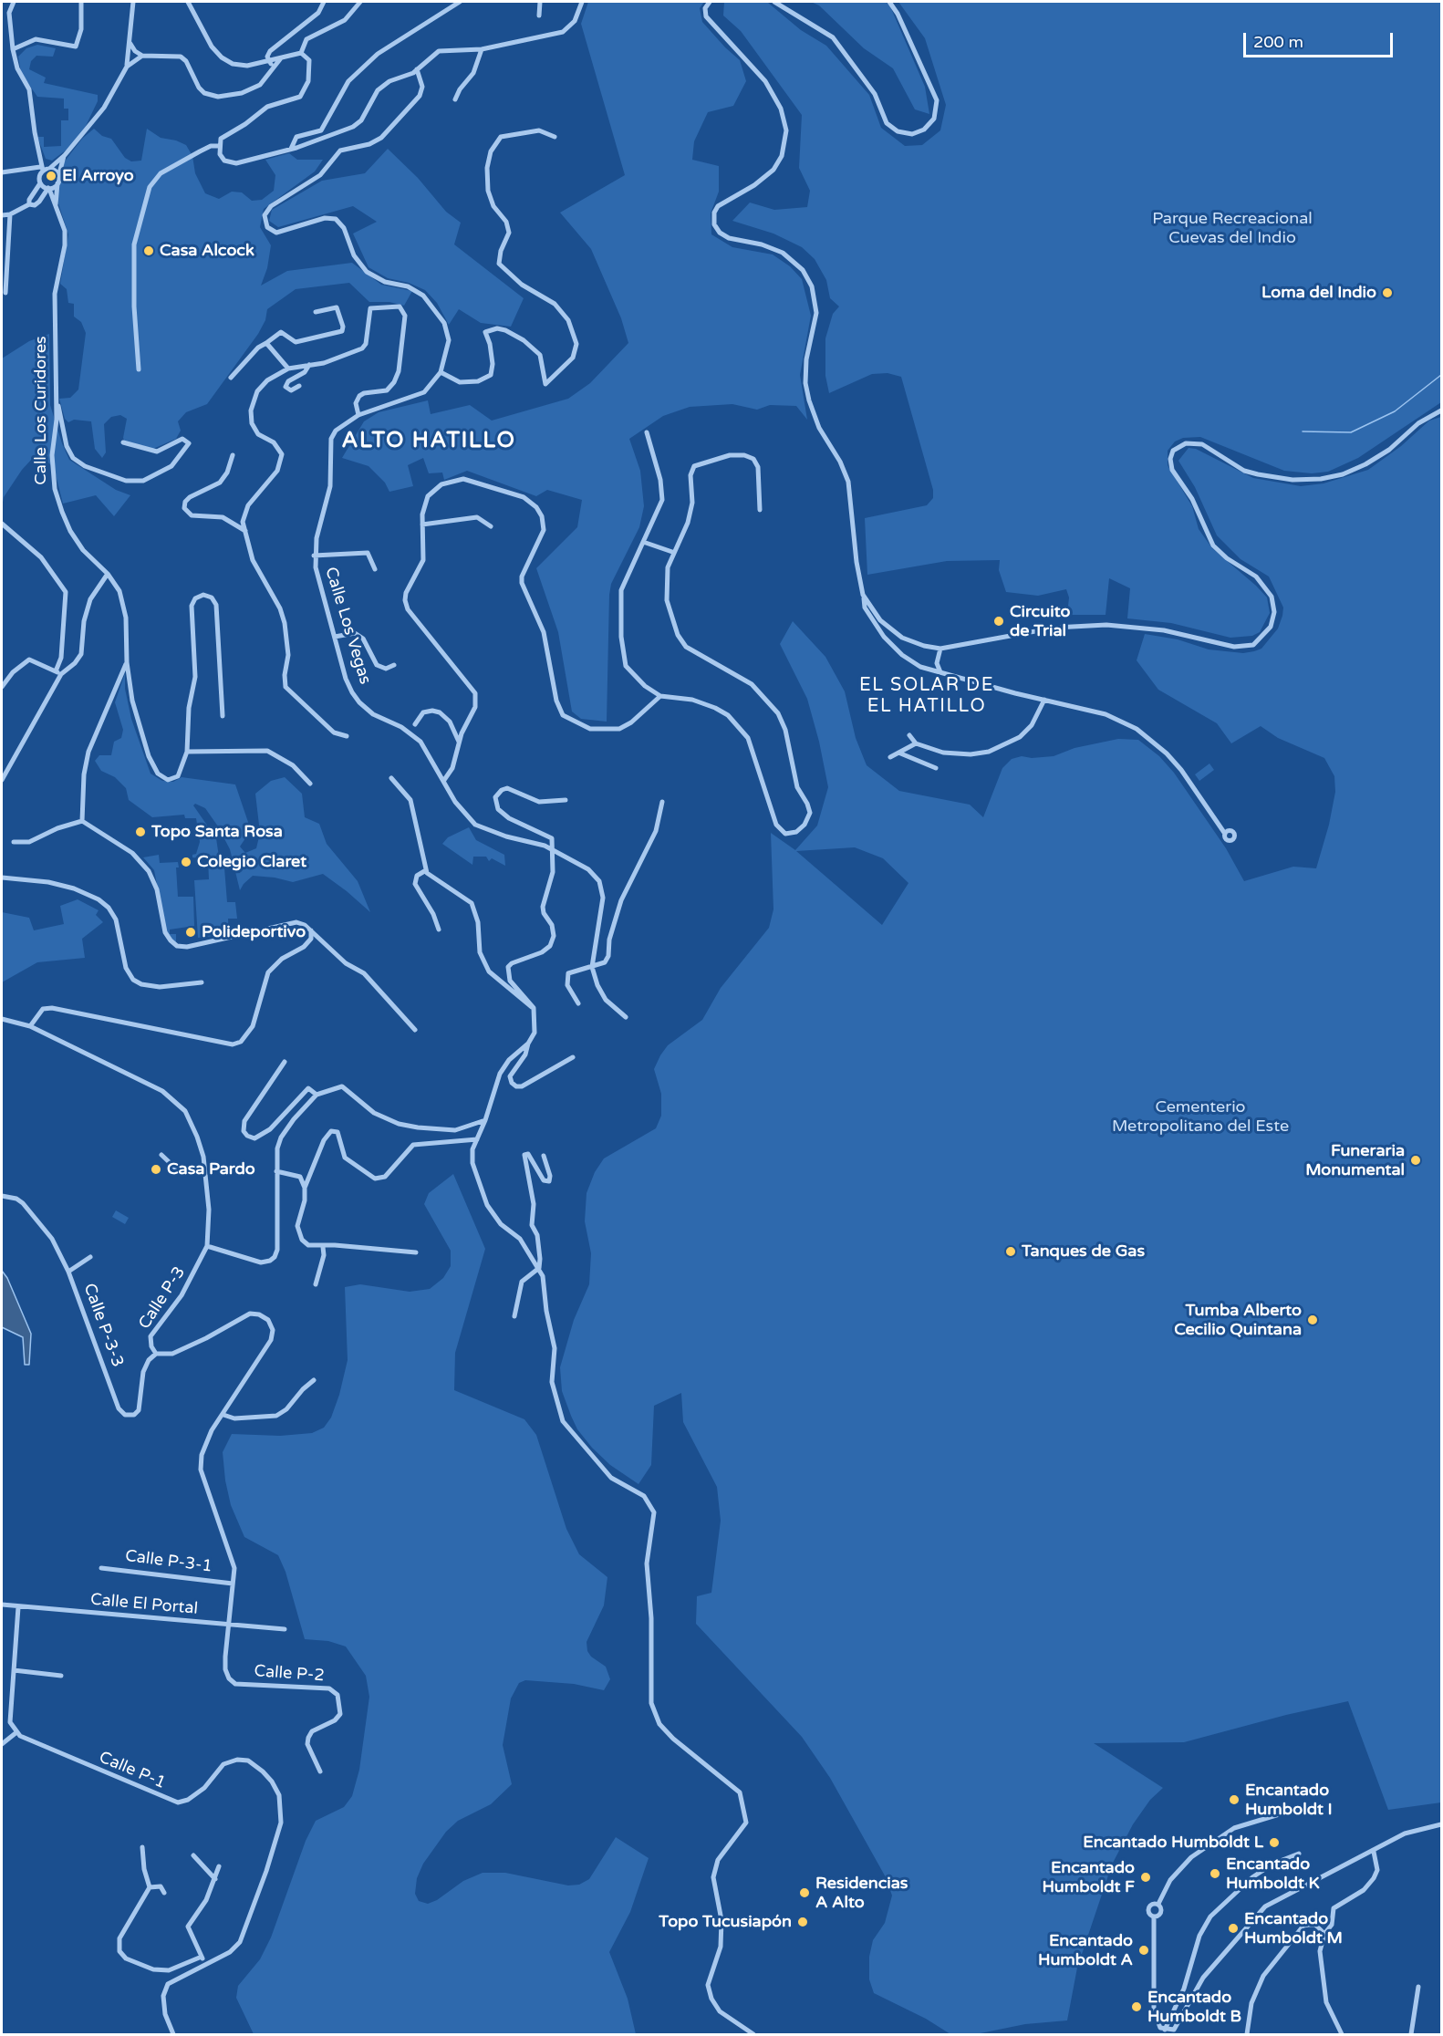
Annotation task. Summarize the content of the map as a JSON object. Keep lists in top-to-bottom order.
{
  "streets": {
    "street": [
      "Calle Los Curidores",
      "Calle Los Vegas",
      "Calle P-3",
      "Calle P-3-3",
      "Calle P-3-1",
      "Calle El Portal",
      "Calle P-2",
      "Calle P-1"
    ]
  },
  "crossings": [
    ["Calle P-3", "Calle P-3-3"],
    ["Calle P-3", "Calle P-3-1"],
    ["Calle P-3", "Calle El Portal"],
    ["Calle P-3", "Calle P-2"],
    ["Calle El Portal", "Calle P-2"]
  ],
  "districts": ["ALTO HATILLO", "EL SOLAR DE EL HATILLO"],
  "parks": ["Parque Recreacional Cuevas del Indio", "Cementerio Metropolitano del Este"],
  "places": [
    "El Arroyo",
    "Casa Alcock",
    "Loma del Indio",
    "Circuito de Trial",
    "Topo Santa Rosa",
    "Colegio Claret",
    "Polideportivo",
    "Funeraria Monumental",
    "Casa Pardo",
    "Tanques de Gas",
    "Tumba Alberto Cecilio Quintana",
    "Encantado Humboldt I",
    "Encantado Humboldt L",
    "Encantado Humboldt K",
    "Encantado Humboldt F",
    "Residencias A Alto",
    "Topo Tucusiapón",
    "Encantado Humboldt M",
    "Encantado Humboldt A",
    "Encantado Humboldt B"
  ],
  "scale_bar": "200 m"
}
